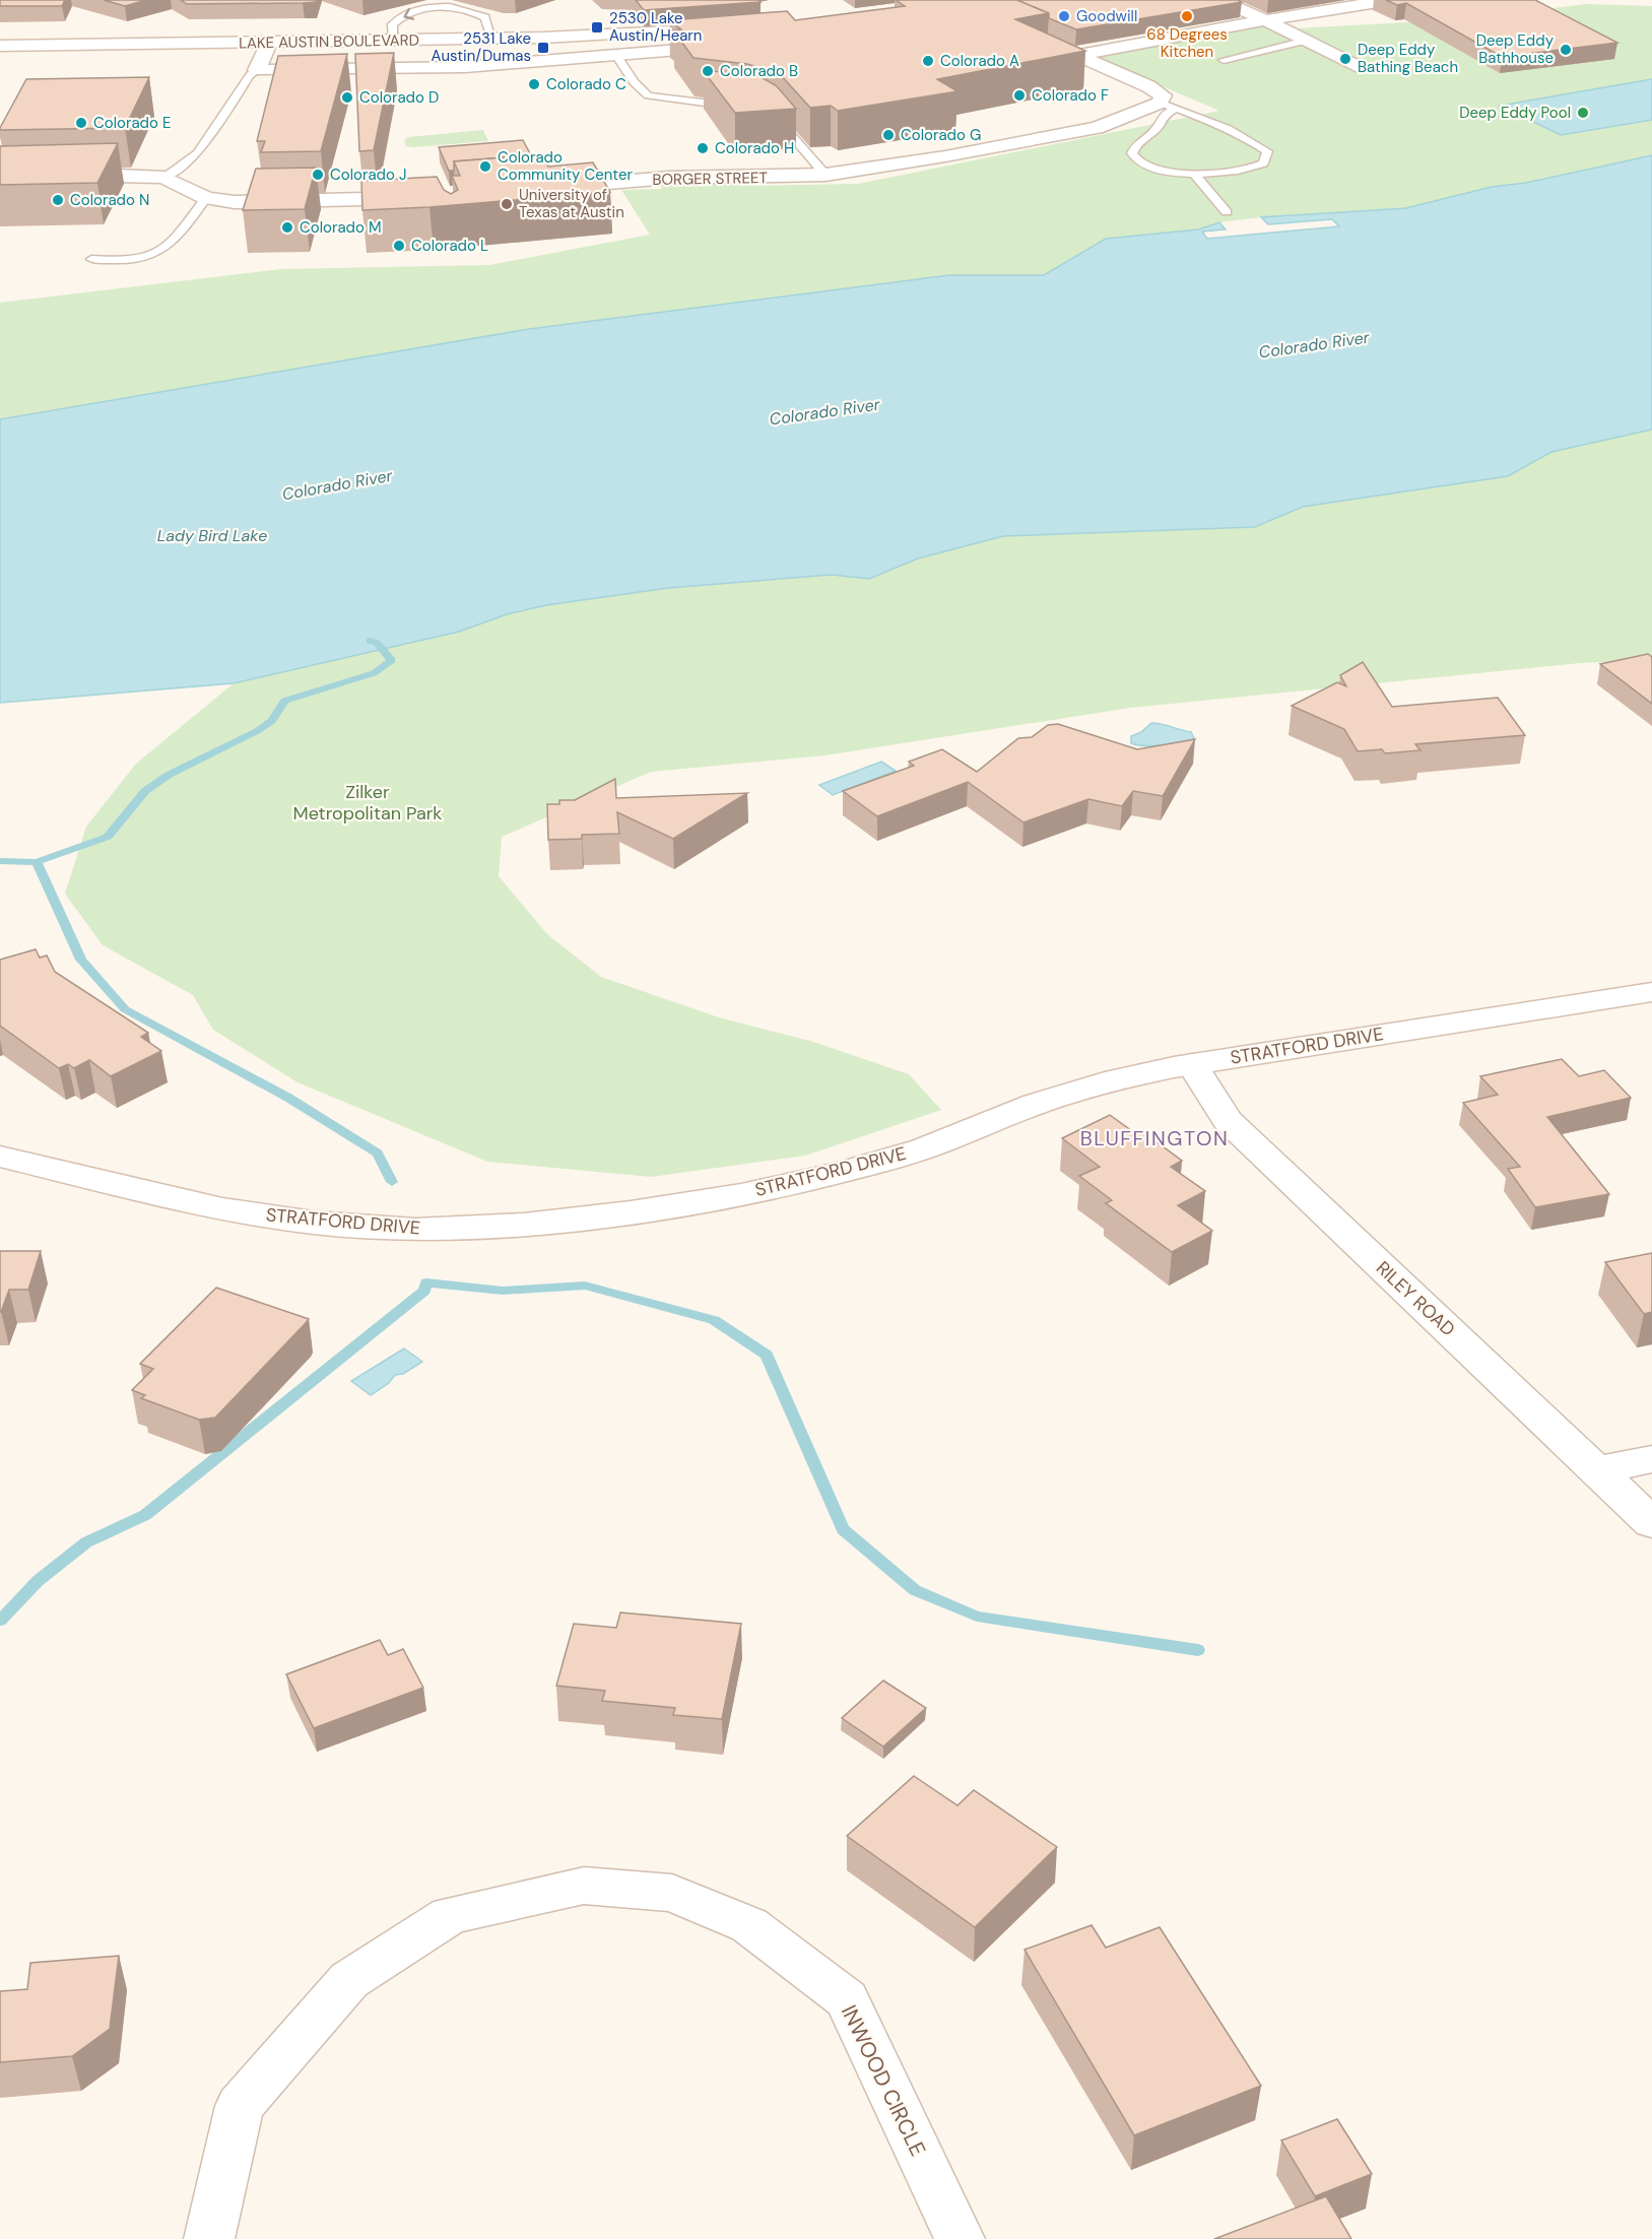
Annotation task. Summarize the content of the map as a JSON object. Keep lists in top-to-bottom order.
{
  "streets": {
    "street": [
      "LAKE AUSTIN BOULEVARD",
      "BORGER STREET",
      "STRATFORD DRIVE",
      "RILEY ROAD",
      "INWOOD CIRCLE"
    ]
  },
  "crossings": [
    ["STRATFORD DRIVE", "RILEY ROAD"]
  ],
  "districts": ["BLUFFINGTON"],
  "water": ["Colorado River", "Lady Bird Lake"],
  "parks": ["Zilker Metropolitan Park"],
  "places": {
    "other": [
      "Goodwill",
      "68 Degrees Kitchen",
      "Deep Eddy Bathhouse",
      "Deep Eddy Bathing Beach",
      "Colorado A",
      "Colorado B",
      "Colorado C",
      "Colorado F",
      "Colorado D",
      "Deep Eddy Pool",
      "Colorado E",
      "Colorado G",
      "Colorado H",
      "Colorado Community Center",
      "Colorado J",
      "Colorado N",
      "University of Texas at Austin",
      "Colorado M",
      "Colorado L"
    ],
    "transit": ["2530 Lake Austin/Hearn", "2531 Lake Austin/Dumas"]
  }
}
